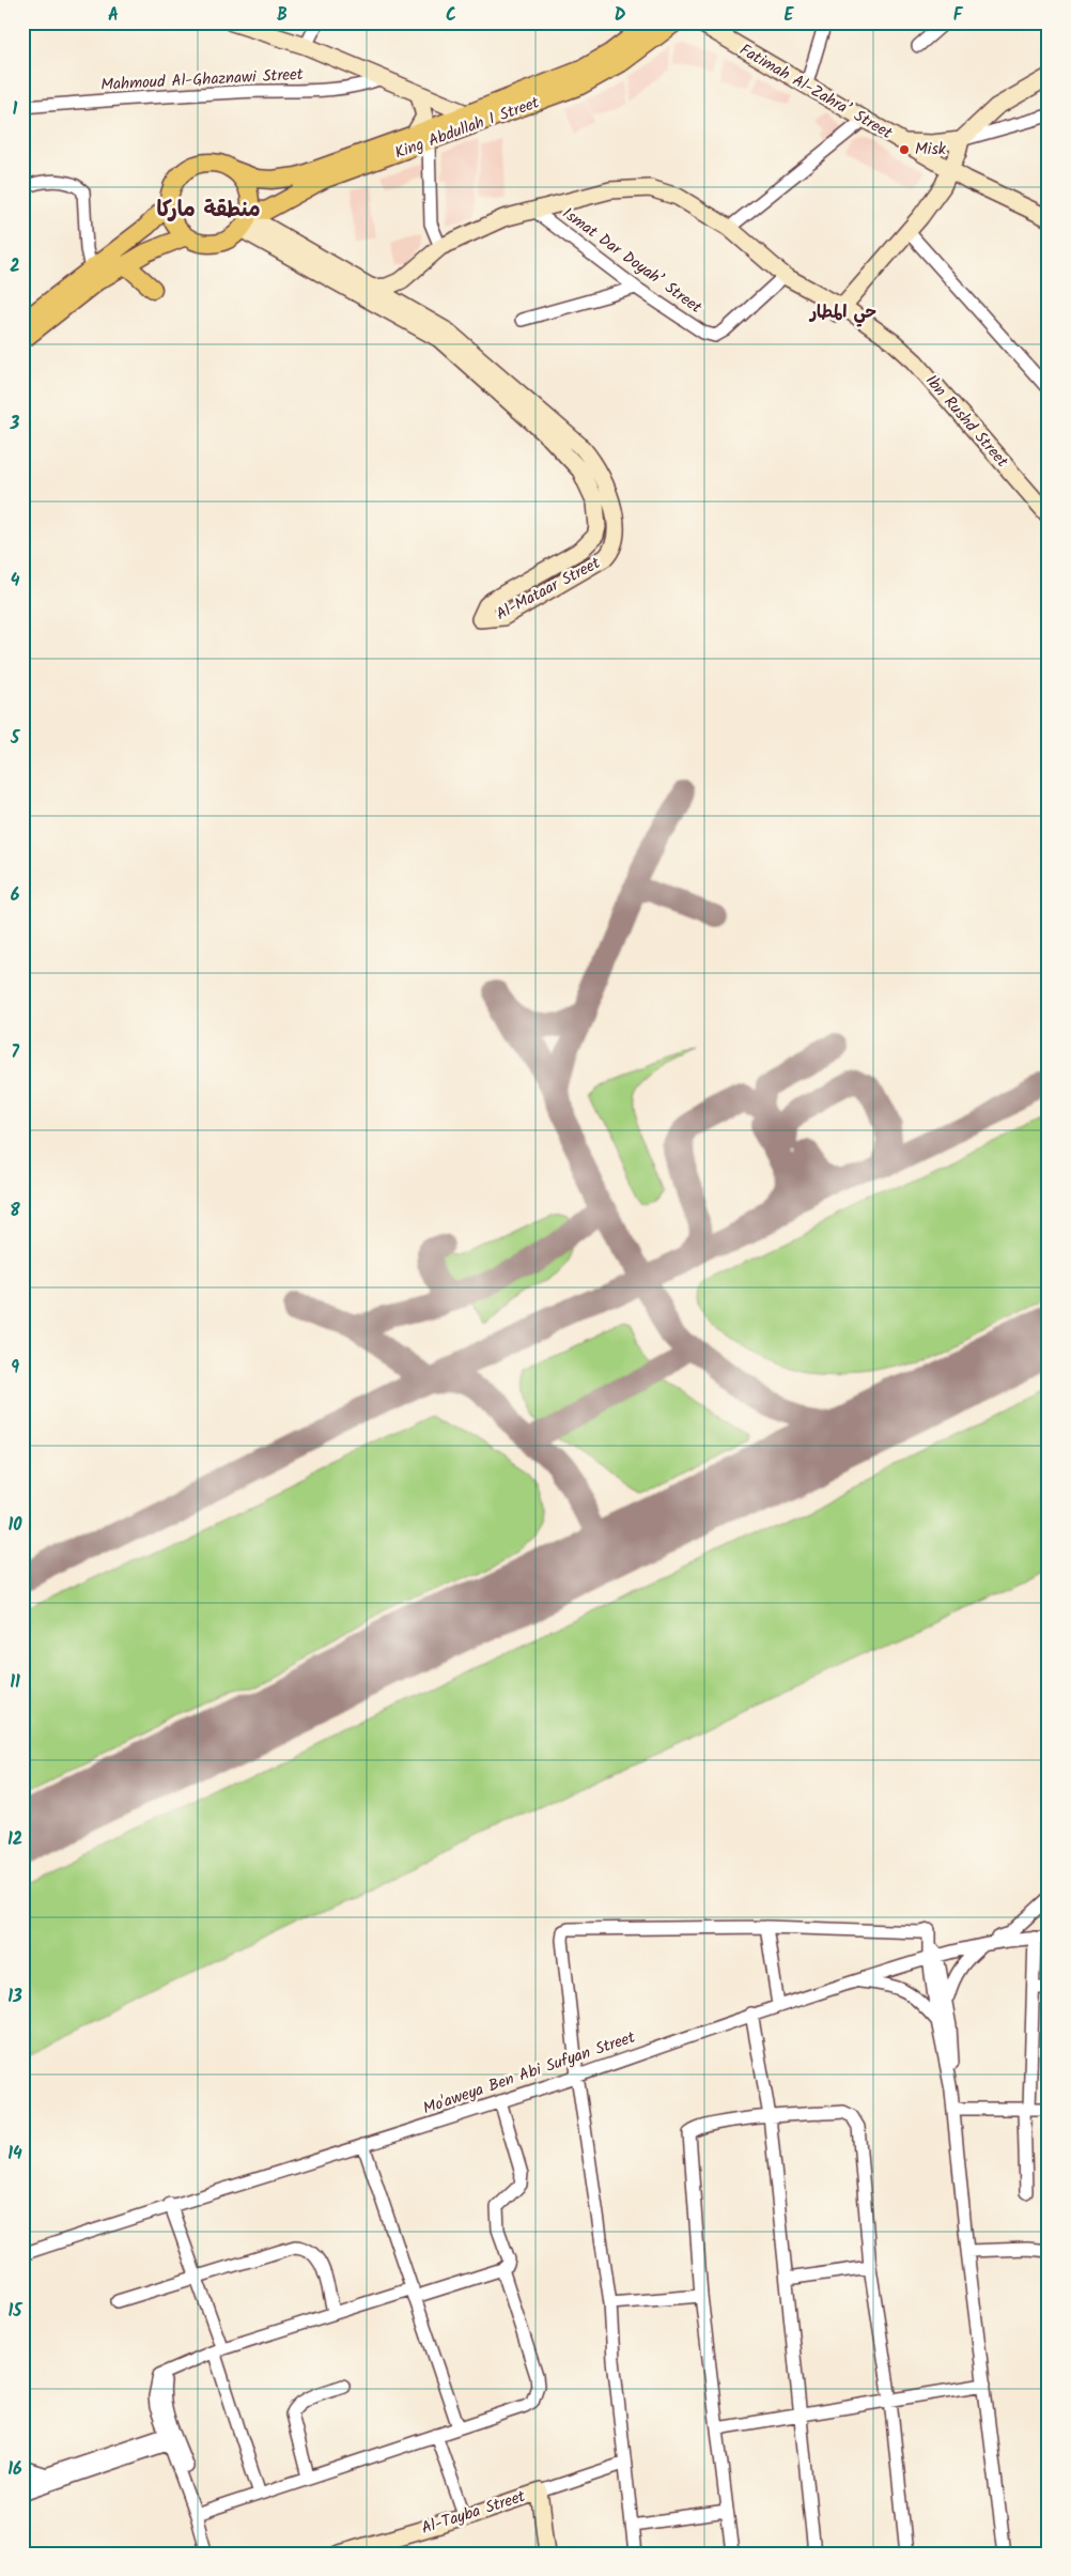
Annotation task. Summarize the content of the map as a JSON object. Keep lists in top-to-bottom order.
{
  "streets": {
    "main road": ["King Abdullah I Street"],
    "street": [
      "Mahmoud Al-Ghaznawi Street",
      "Fatimah Al-Zahra’ Street",
      "Ismat Dar Doyah’ Street",
      "Ibn Rushd Street",
      "Al-Mataar Street",
      "Mo'aweya Ben Abi Sufyan Street",
      "Al-Tayba Street"
    ]
  },
  "crossings": [
    ["King Abdullah I Street", "Al-Mataar Street"],
    ["Ismat Dar Doyah’ Street", "Ibn Rushd Street"]
  ],
  "districts": ["منطقة ماركا", "حي المطار"],
  "places": ["Misk"],
  "grid": {
    "columns": [
      "A",
      "B",
      "C",
      "D",
      "E",
      "F"
    ],
    "rows": [
      "1",
      "2",
      "3",
      "4",
      "5",
      "6",
      "7",
      "8",
      "9",
      "10",
      "11",
      "12",
      "13",
      "14",
      "15",
      "16"
    ]
  }
}
